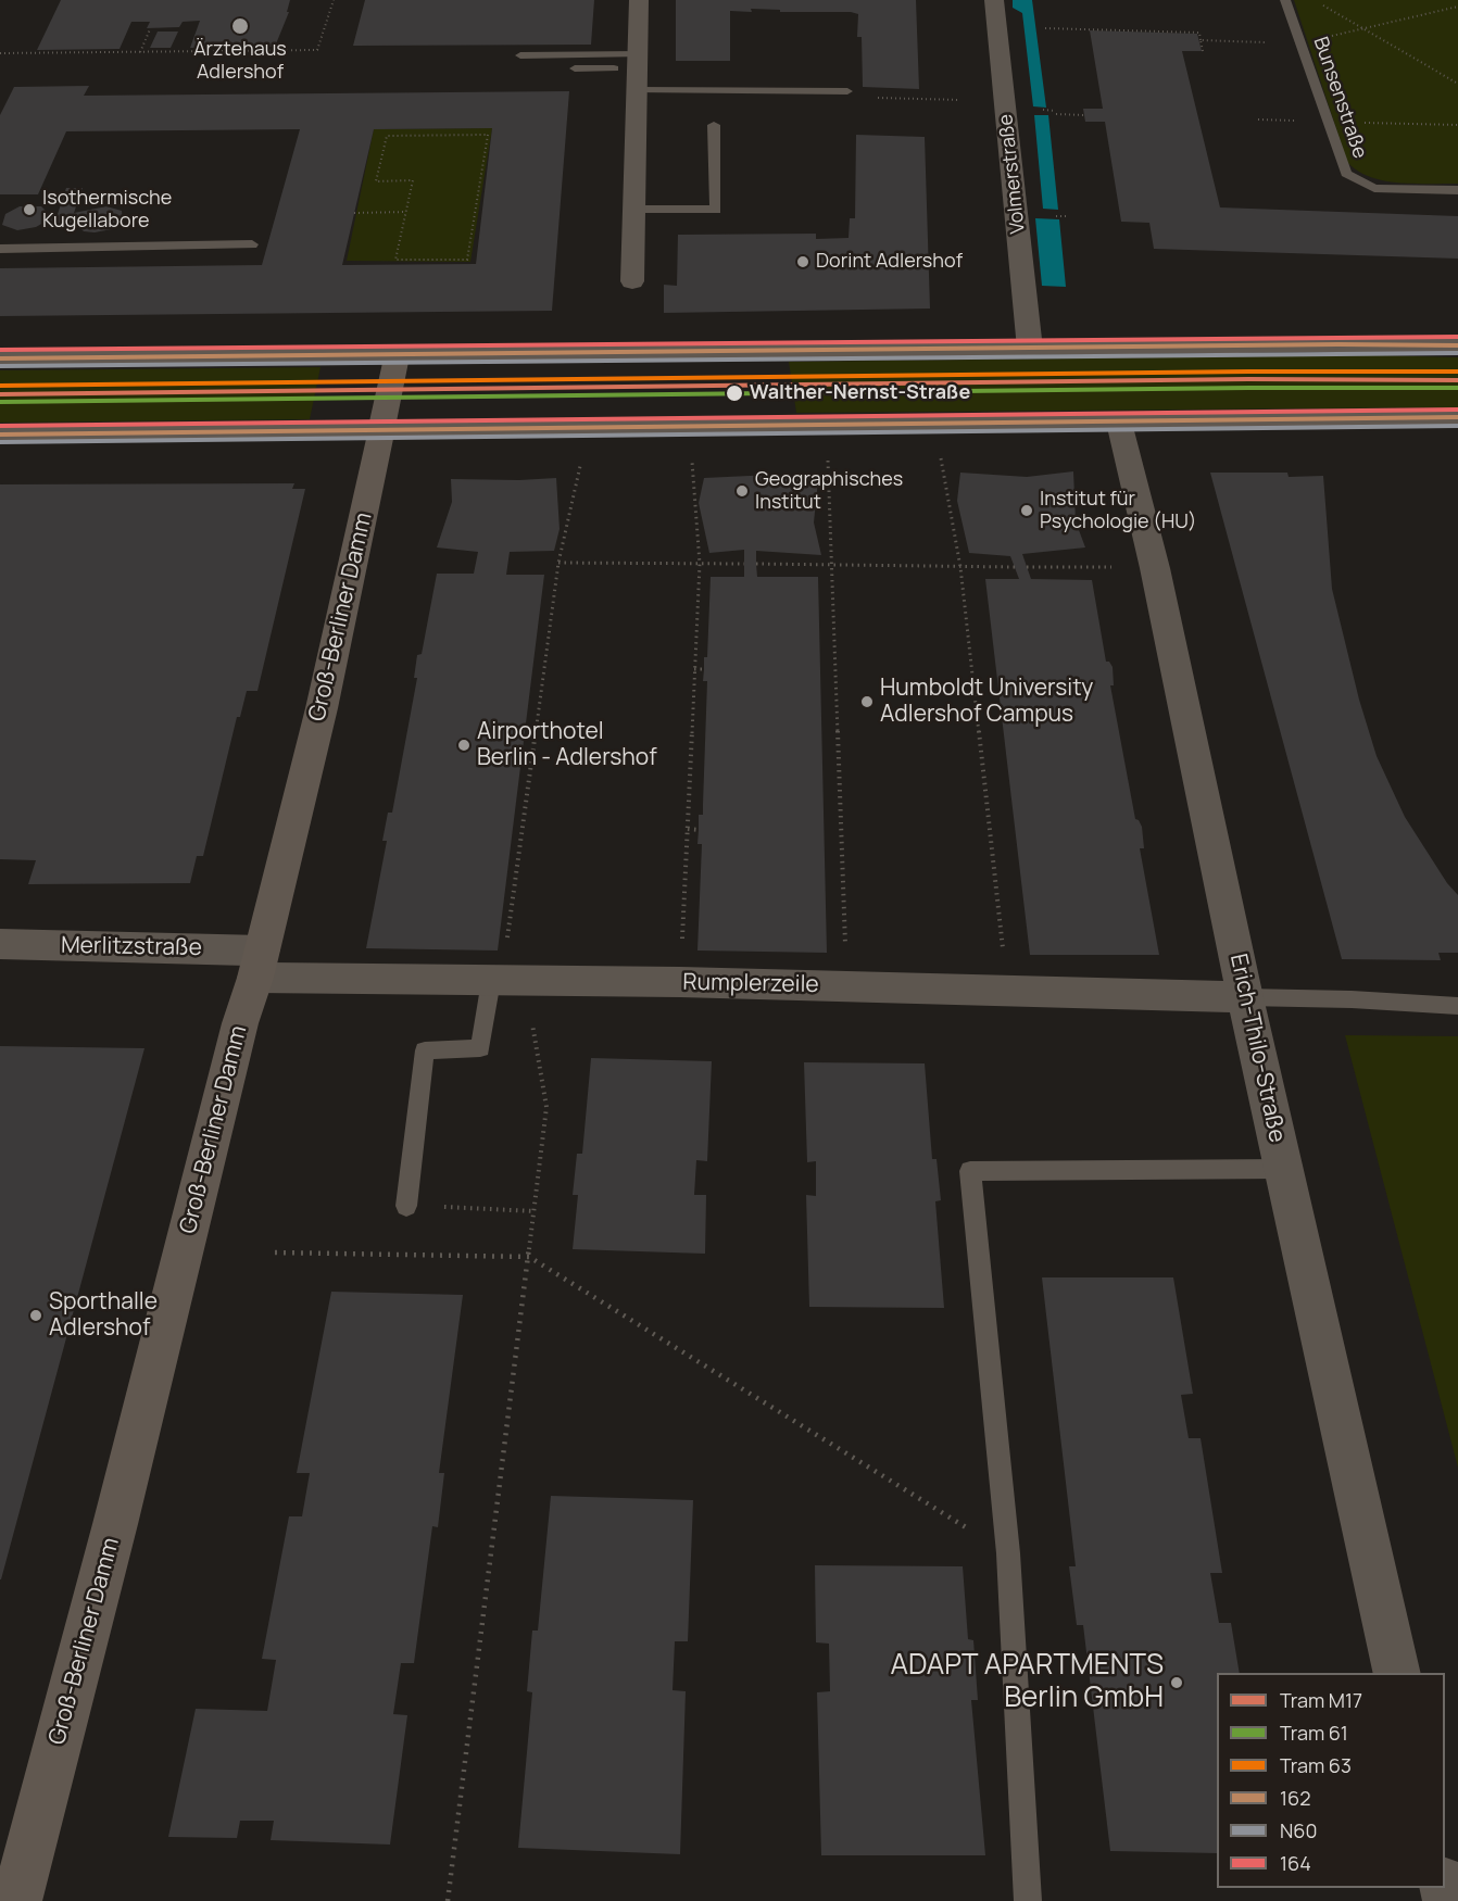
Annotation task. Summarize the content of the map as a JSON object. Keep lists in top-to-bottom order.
{
  "streets": {
    "main road": ["Groß-Berliner Damm"],
    "street": [
      "Volmerstraße",
      "Merlitzstraße",
      "Rumplerzeile",
      "Erich-Thilo-Straße"
    ],
    "lane": ["Bunsenstraße"]
  },
  "crossings": [
    ["Groß-Berliner Damm", "Merlitzstraße"],
    ["Groß-Berliner Damm", "Rumplerzeile"],
    ["Merlitzstraße", "Rumplerzeile"],
    ["Rumplerzeile", "Erich-Thilo-Straße"]
  ],
  "places": [
    "Ärztehaus Adlershof",
    "Isothermische Kugellabore",
    "Dorint Adlershof",
    "Walther-Nernst-Straße",
    "Geographisches Institut",
    "Institut für Psychologie (HU)",
    "Humboldt University Adlershof Campus",
    "Airporthotel Berlin - Adlershof",
    "Sporthalle Adlershof",
    "ADAPT APARTMENTS Berlin GmbH"
  ],
  "lines": [
    "transit line 164",
    "transit line 162",
    "transit line N60",
    "tram line 63",
    "tram line M17",
    "tram line 61"
  ],
  "legend": [
    "Tram M17",
    "Tram 61",
    "Tram 63",
    "162",
    "N60",
    "164"
  ]
}
